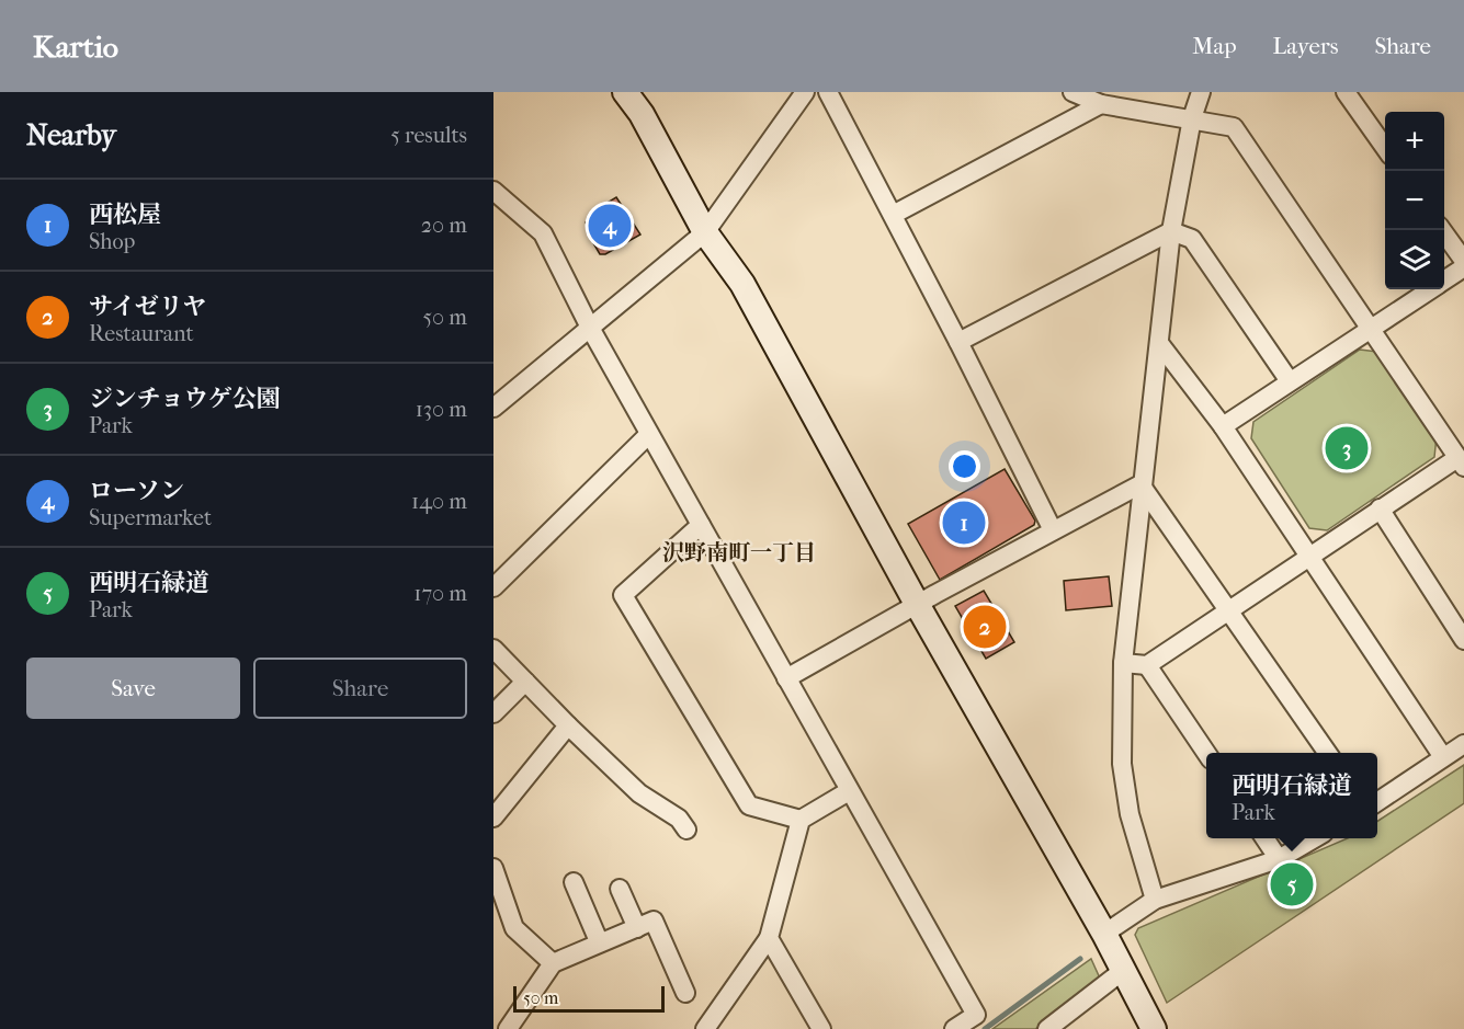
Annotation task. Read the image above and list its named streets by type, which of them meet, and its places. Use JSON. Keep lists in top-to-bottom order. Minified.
{"districts":["沢野南町一丁目"],"scale_bar":"50 m","page":{"header":"Kartio","nav":["Map","Layers","Share"],"heading":["Nearby","5 results"],"map_buttons":["+","−"],"list":[{"mark":"1","name":"西松屋","note":"Shop","value":"20 m"},{"mark":"2","name":"サイゼリヤ","note":"Restaurant","value":"50 m"},{"mark":"3","name":"ジンチョウゲ公園","note":"Park","value":"130 m"},{"mark":"4","name":"ローソン","note":"Supermarket","value":"140 m"},{"mark":"5","name":"西明石緑道","note":"Park","value":"170 m"}],"pins":["4","3","1","2","5"],"buttons":["Save","Share"],"popup":["西明石緑道","Park"],"scale":"50 m"}}
